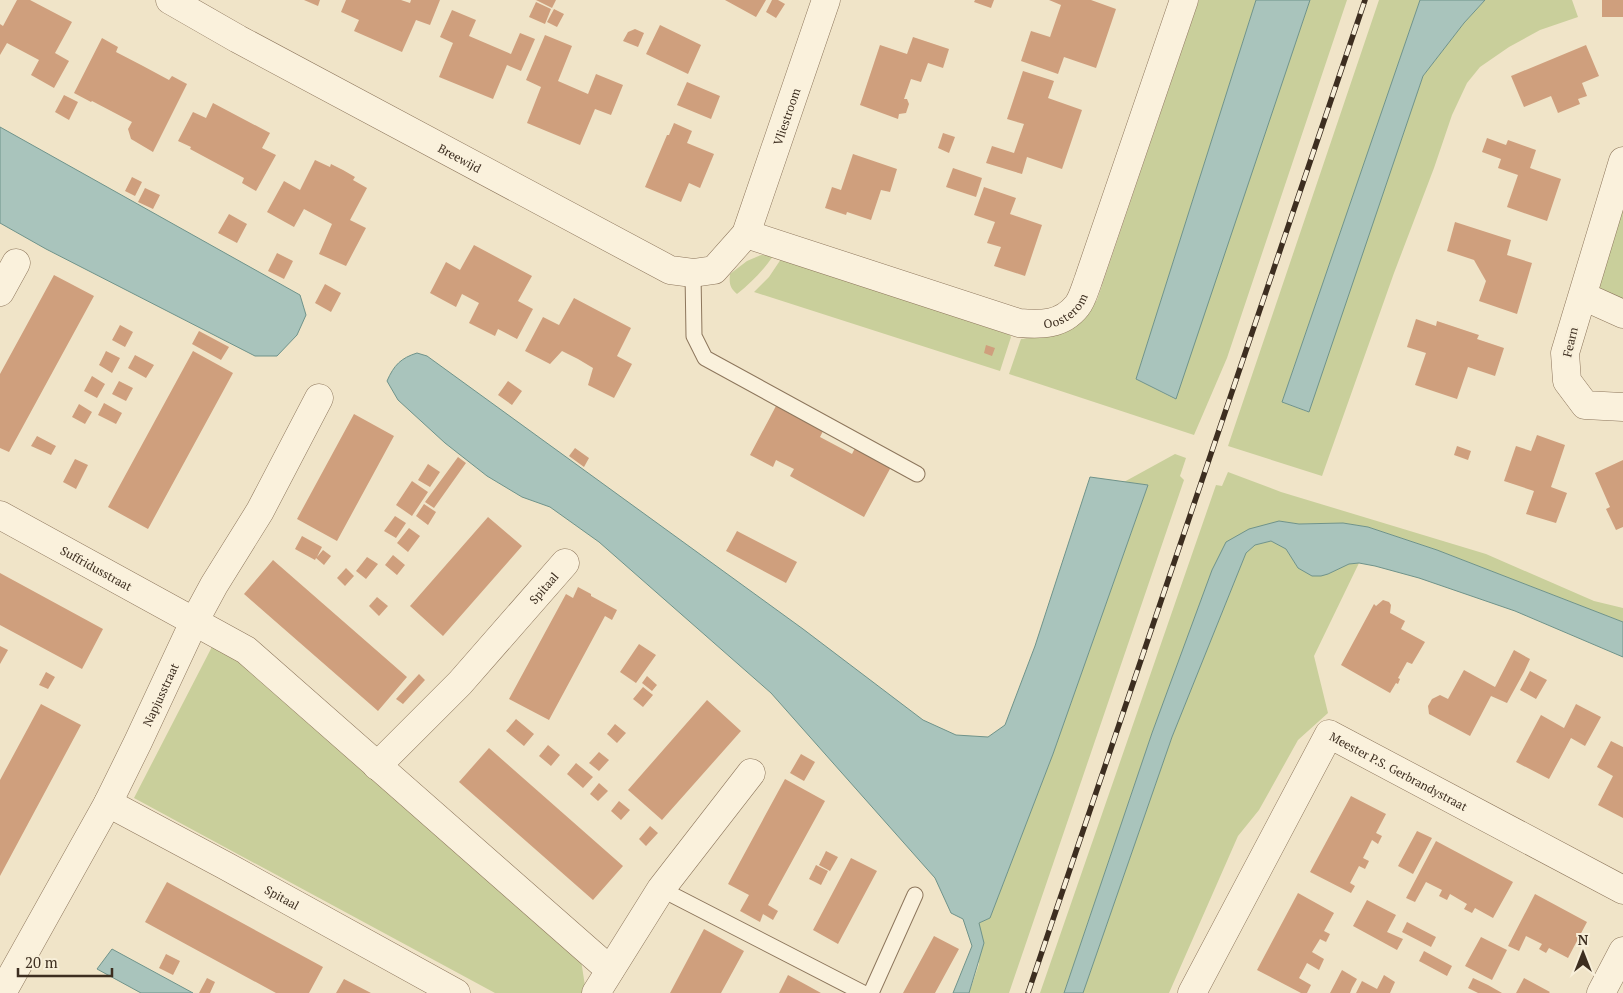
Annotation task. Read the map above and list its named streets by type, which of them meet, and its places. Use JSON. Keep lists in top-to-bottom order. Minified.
{"streets":{"street":["Vliestroom","Breewijd","Oosterom","Fearn","Suffridusstraat","Spitaal","Napjusstraat","Meester P.S. Gerbrandystraat"]},"crossings":[["Vliestroom","Breewijd"],["Vliestroom","Oosterom"],["Breewijd","Oosterom"],["Suffridusstraat","Napjusstraat"],["Spitaal","Napjusstraat"]],"scale_bar":"20 m","north":"top"}
